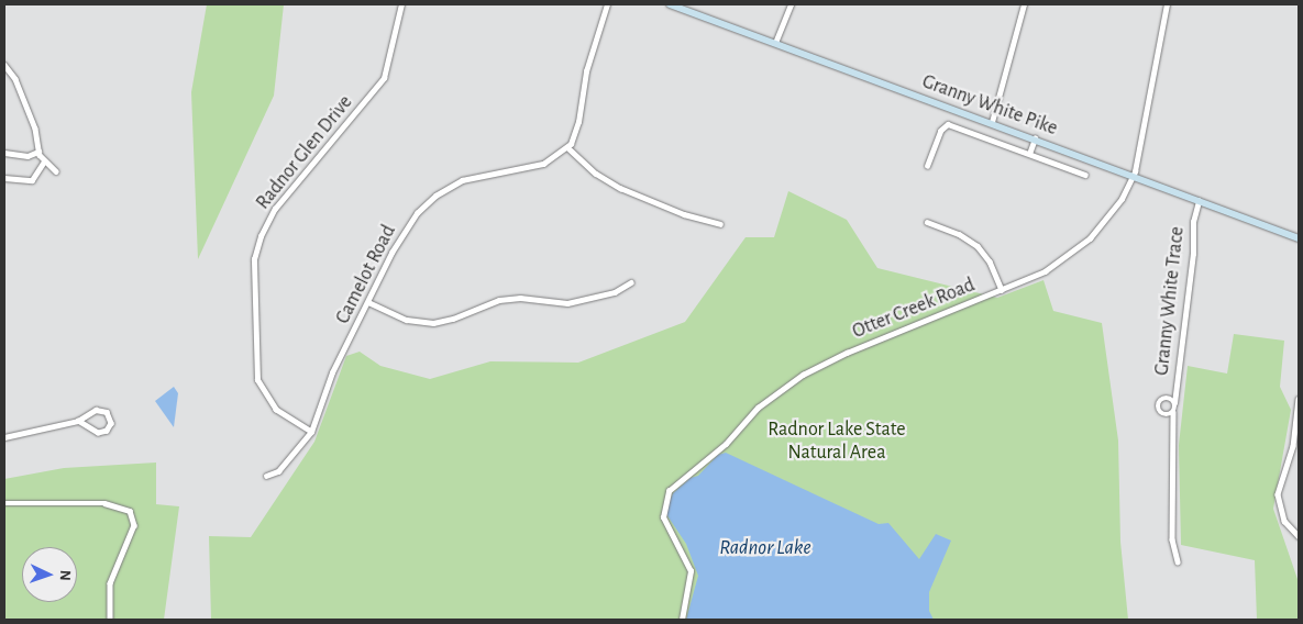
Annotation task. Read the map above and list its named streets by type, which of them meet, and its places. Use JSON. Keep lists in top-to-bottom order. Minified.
{"streets":{"main road":["Granny White Pike"],"street":["Radnor Glen Drive","Camelot Road","Granny White Trace","Otter Creek Road"]},"crossings":[["Granny White Pike","Granny White Trace"],["Granny White Pike","Otter Creek Road"],["Radnor Glen Drive","Camelot Road"]],"water":["Radnor Lake"],"parks":["Radnor Lake State Natural Area"],"north":"right"}
